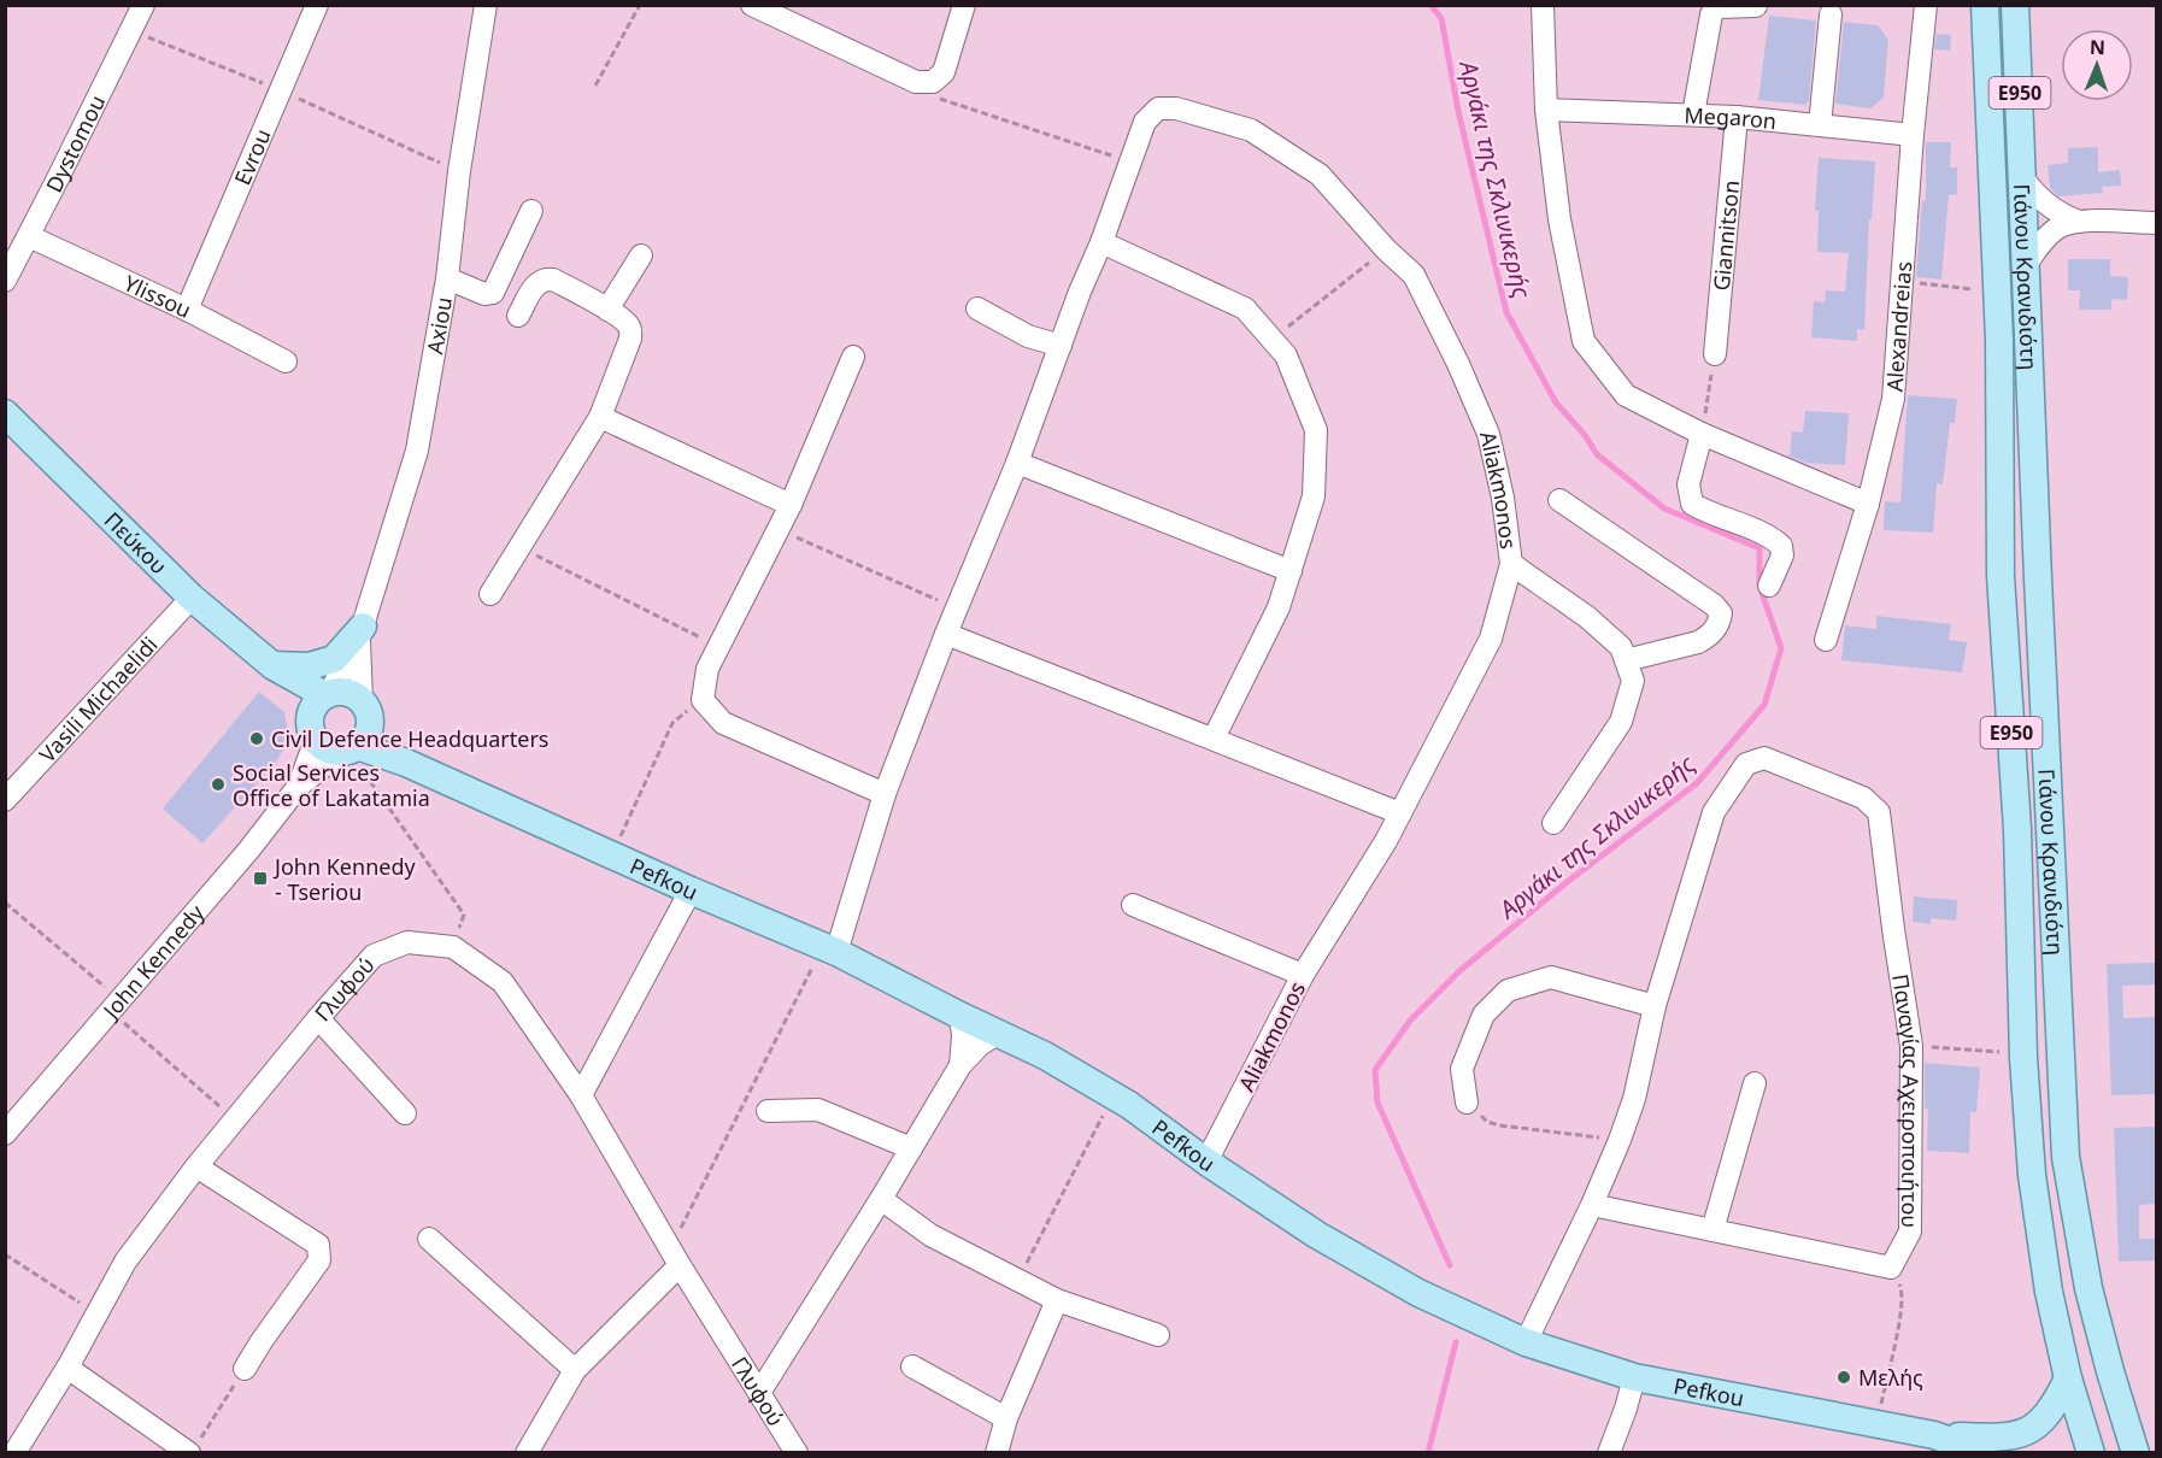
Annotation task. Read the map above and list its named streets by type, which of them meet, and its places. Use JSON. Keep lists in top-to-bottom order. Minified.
{"streets":{"main road":["E950","Γιάνου Κρανιδιότη","Πεύκου","Pefkou"],"street":["Megaron","Dystomou","Evrou","Giannitson","Ylissou","Axiou","Alexandreias","Aliakmonos","Vasili Michaelidi","John Kennedy","Γλυφού","Παναγίας Αχειροποιήτου"]},"crossings":[["Megaron","Giannitson"],["Megaron","Alexandreias"],["Dystomou","Ylissou"],["Evrou","Ylissou"],["Axiou","Pefkou"],["Axiou","John Kennedy"],["Aliakmonos","Pefkou"],["Πεύκου","Vasili Michaelidi"],["Πεύκου","Pefkou"]],"water":["Αργάκι της Σκλινικερής"],"places":{"other":["Civil Defence Headquarters","Social Services Office of Lakatamia","Μελής"],"transit":["John Kennedy - Tseriou"]},"north":"top"}
